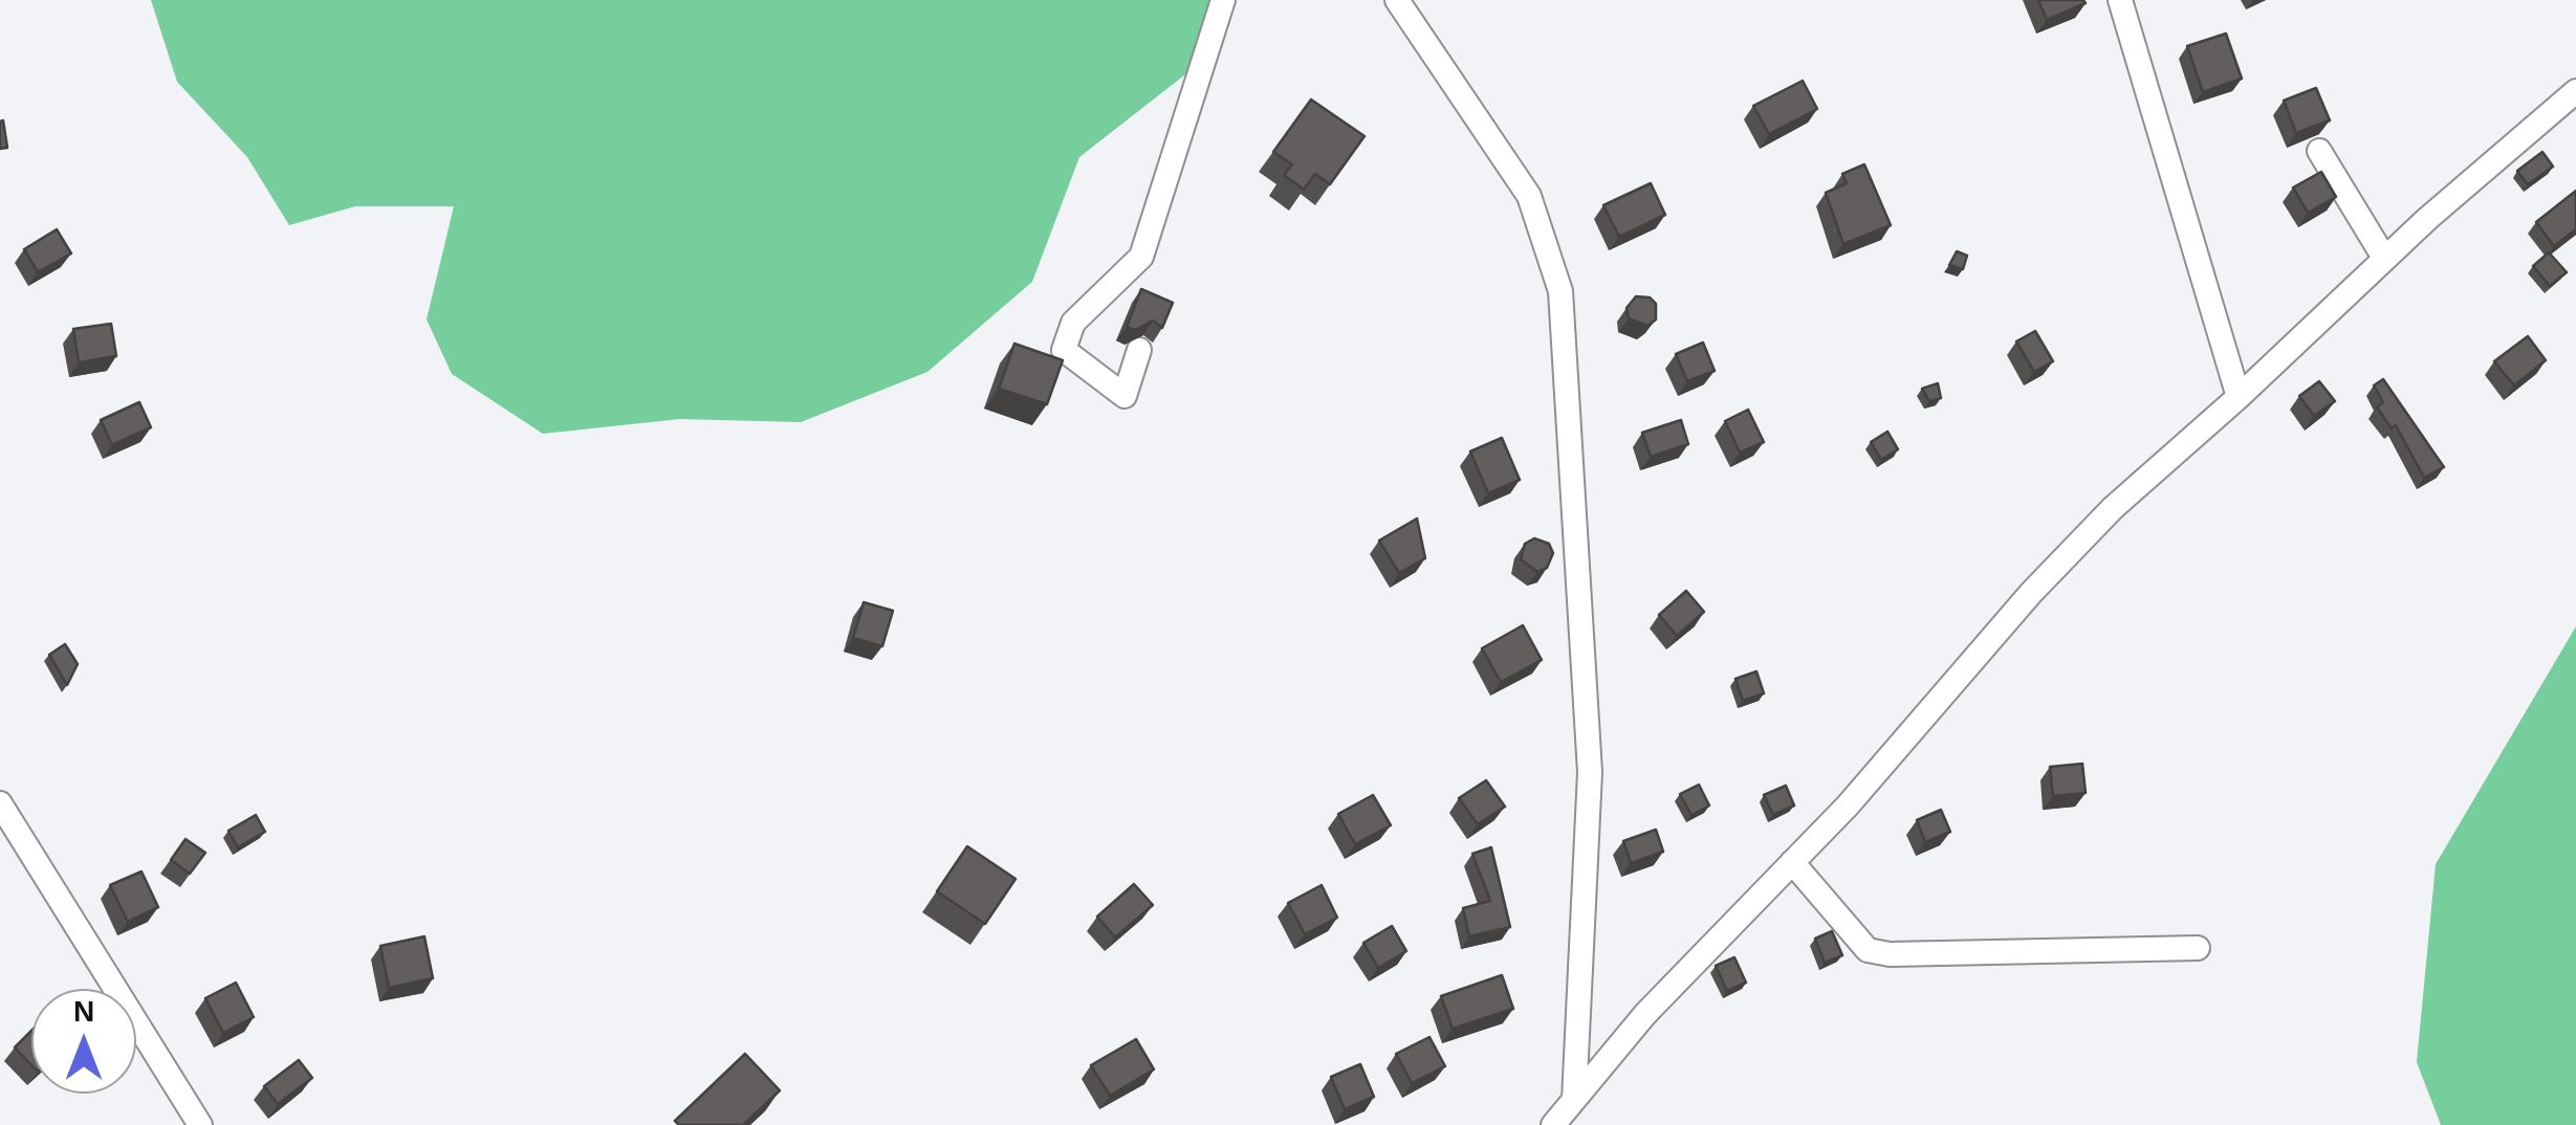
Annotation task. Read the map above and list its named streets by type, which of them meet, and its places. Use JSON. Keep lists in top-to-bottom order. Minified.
{"north":"top"}
